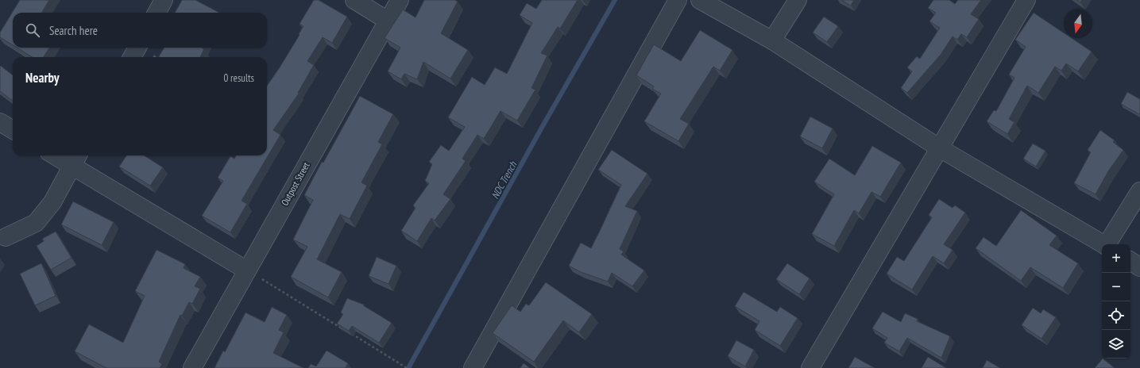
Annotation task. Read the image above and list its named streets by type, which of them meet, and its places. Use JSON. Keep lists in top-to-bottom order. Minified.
{"streets":{"street":["Outpost Street"]},"water":["NDC Trench"],"north":"bottom","page":{"search":"Search here","heading":["Nearby","0 results"],"map_buttons":["+","−"]}}
